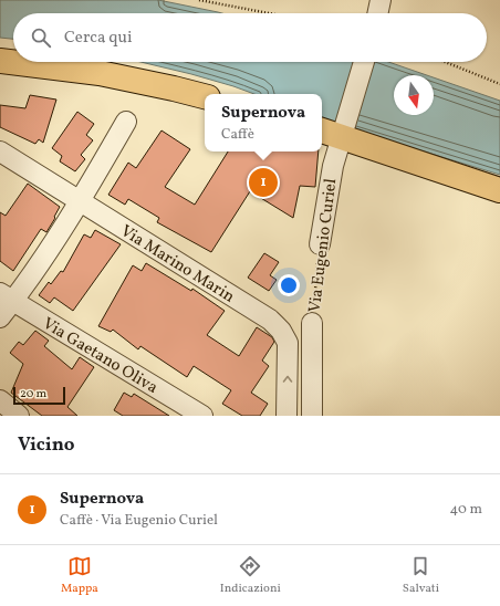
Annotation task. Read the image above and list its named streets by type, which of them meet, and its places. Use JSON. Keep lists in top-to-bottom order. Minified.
{"streets":{"street":["Via Eugenio Curiel","Via Marino Marin","Via Gaetano Oliva"]},"one_way":["Via Marino Marin"],"scale_bar":"20 m","north":"bottom","page":{"search":"Cerca qui","popup":["Supernova","Caffè"],"pins":"1","scale":"20 m","heading":"Vicino","list":[{"mark":"1","name":"Supernova","note":"Caffè · Via Eugenio Curiel","value":"40 m"}],"nav":["Mappa","Indicazioni","Salvati"]}}
